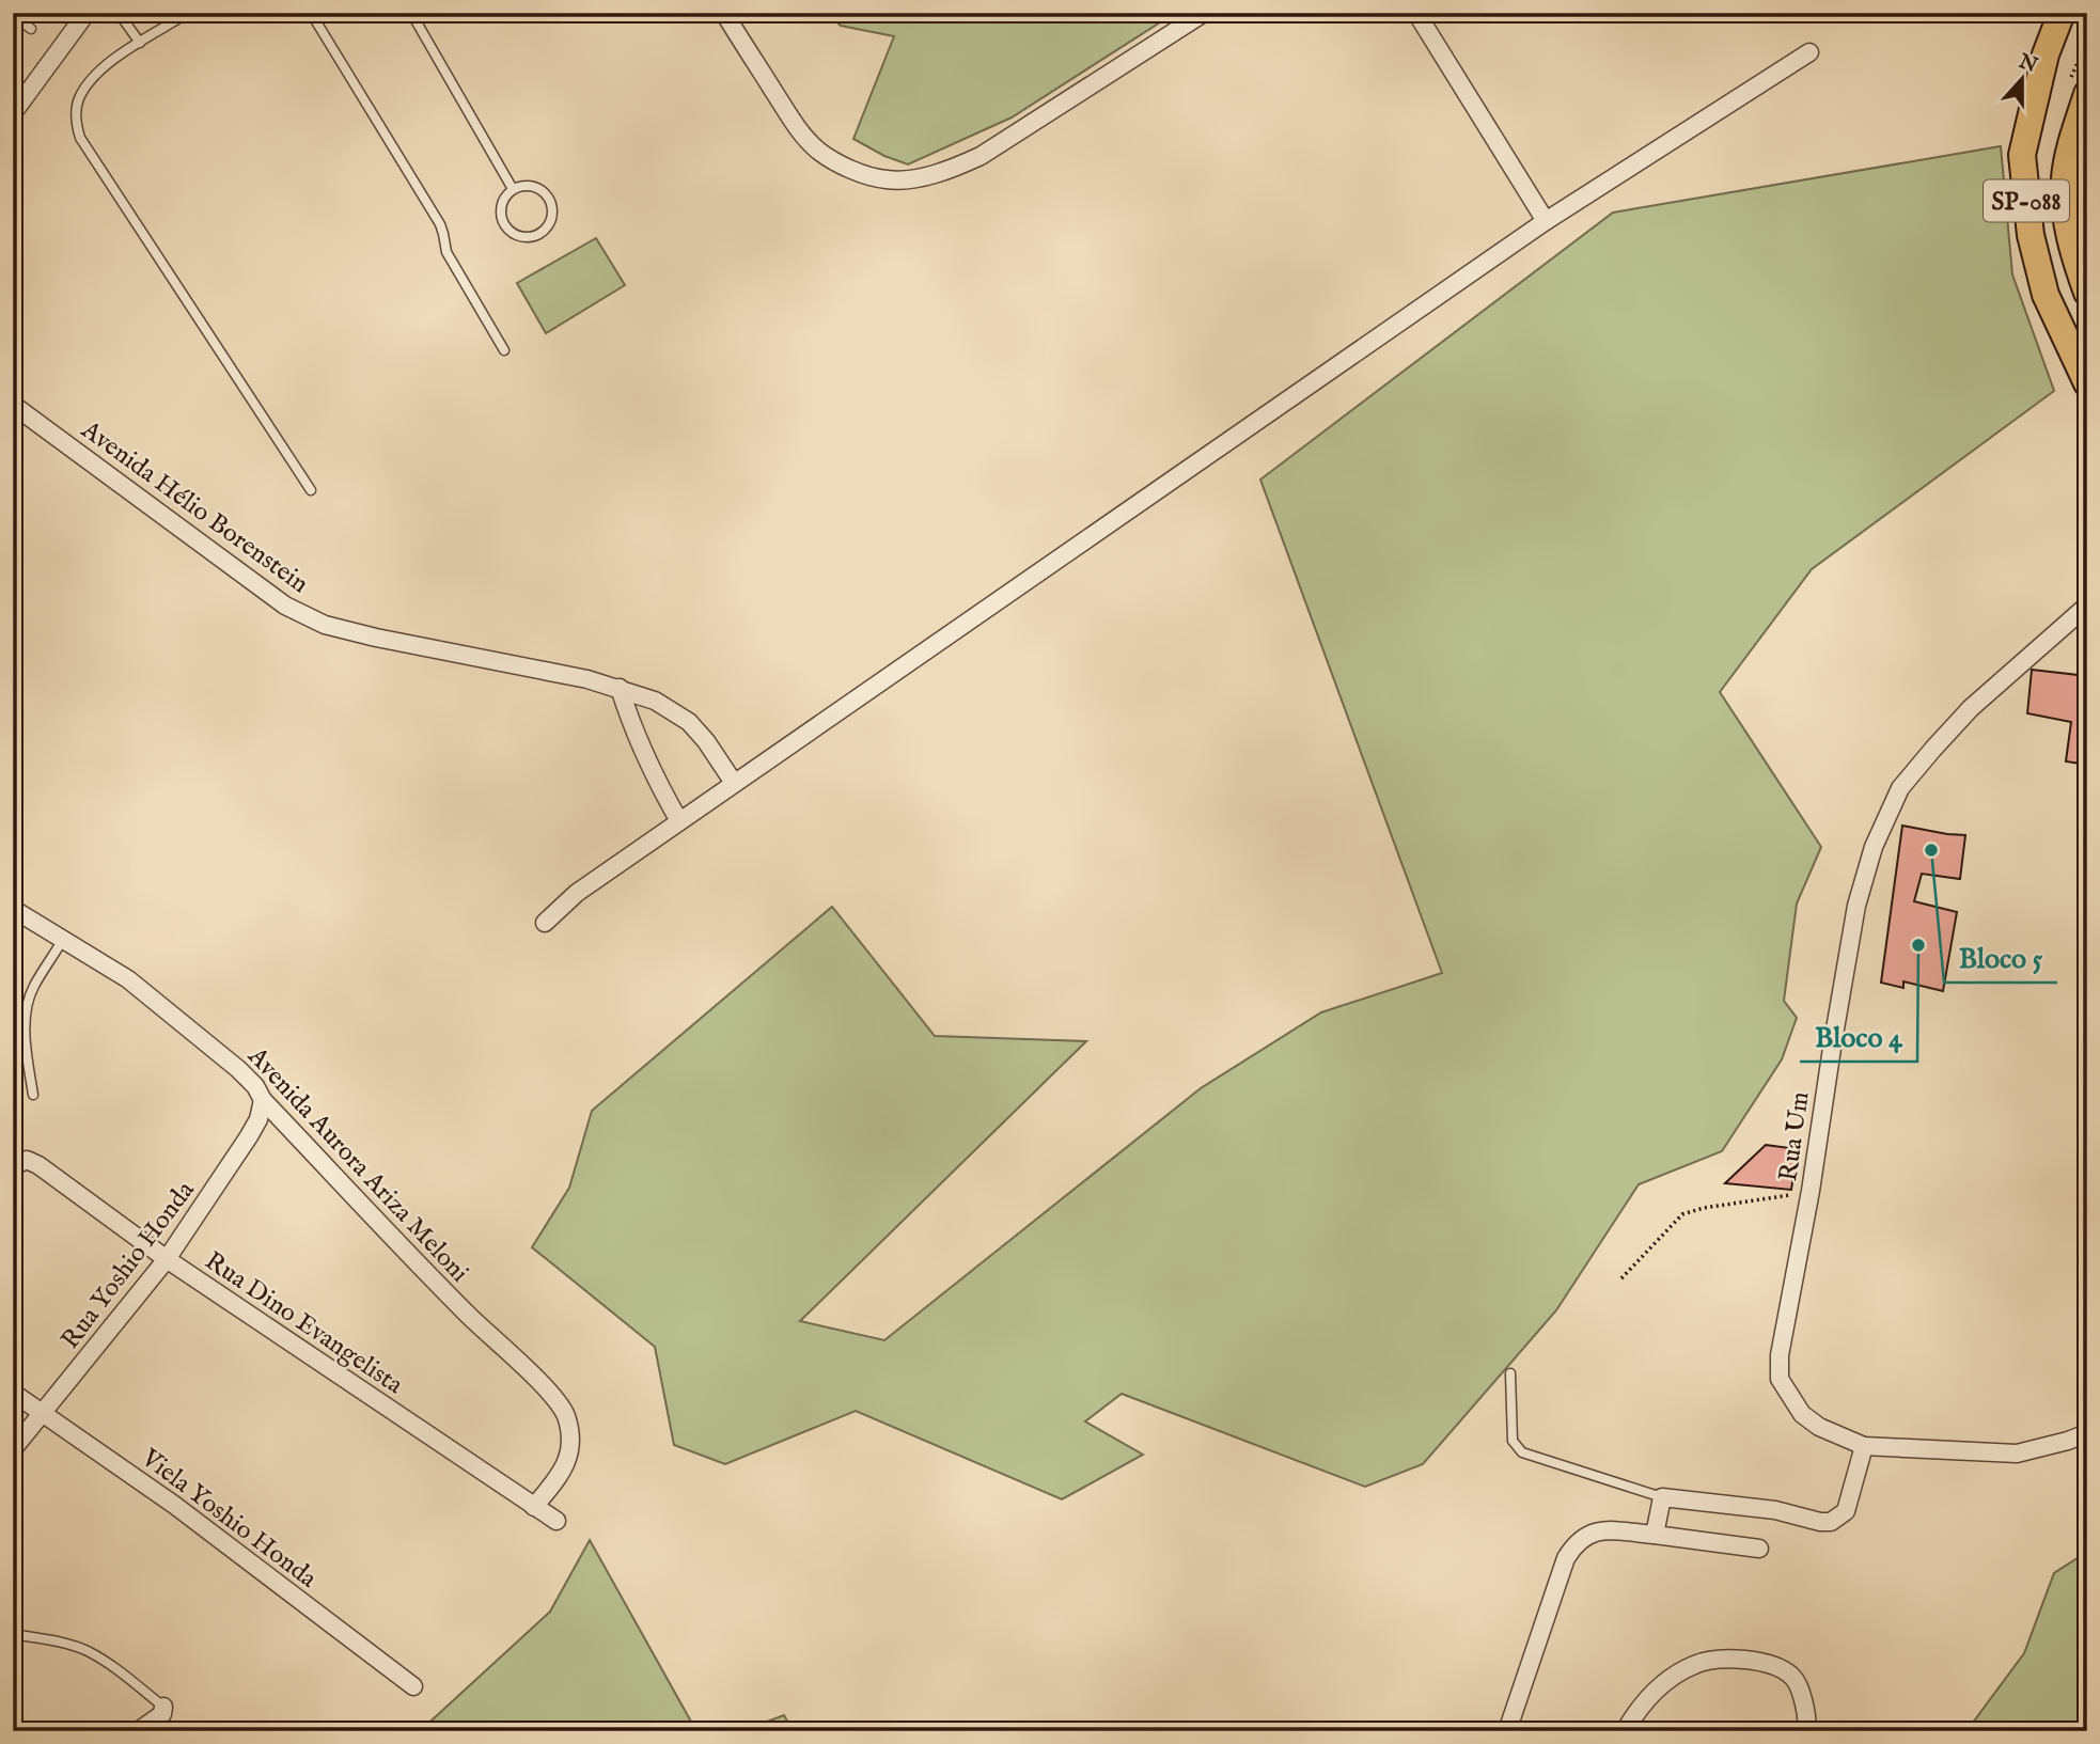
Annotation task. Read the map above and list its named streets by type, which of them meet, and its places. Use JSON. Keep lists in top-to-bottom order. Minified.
{"streets":{"main road":["SP-088"],"street":["Avenida Hélio Borenstein","Rua Um","Avenida Aurora Ariza Meloni","Rua Yoshio Honda","Rua Dino Evangelista","Viela Yoshio Honda"]},"crossings":[["Avenida Aurora Ariza Meloni","Rua Yoshio Honda"],["Avenida Aurora Ariza Meloni","Rua Dino Evangelista"],["Rua Yoshio Honda","Rua Dino Evangelista"],["Rua Yoshio Honda","Viela Yoshio Honda"]],"places":["Bloco 5","Bloco 4"],"north":"top"}
